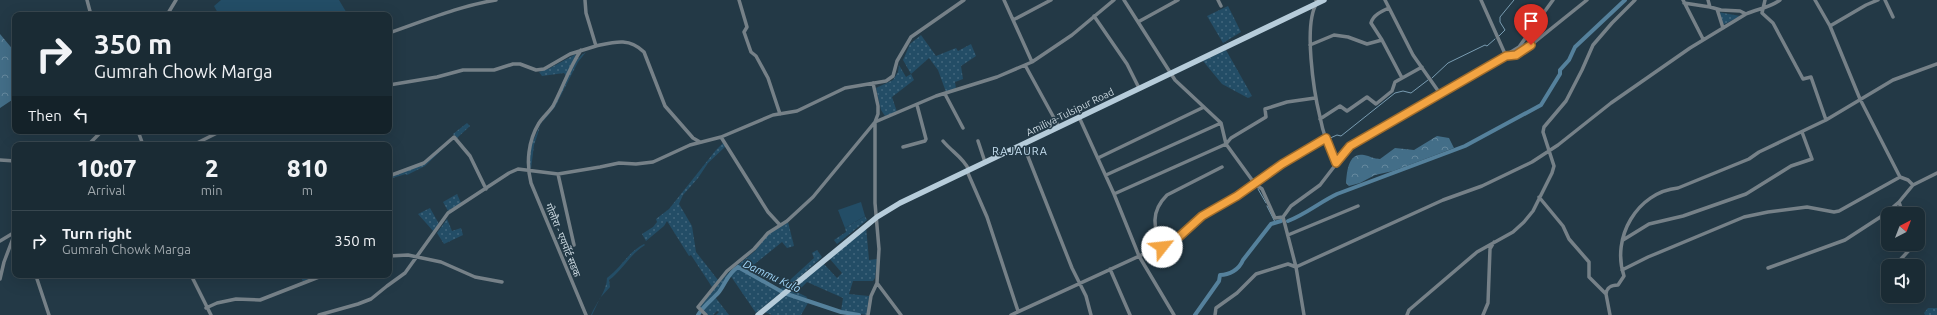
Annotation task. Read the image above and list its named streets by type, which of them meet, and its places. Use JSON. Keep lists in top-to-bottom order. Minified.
{"streets":{"main road":["Amiliya-Tulsipur Road"],"street":["गोलौरा - एयर्पोर्ट सडक"]},"districts":["RAJAURA"],"water":["Dammu Kulo"],"north":"top right","page":{"turn":["350 m","Gumrah Chowk Marga"],"then":"Then","eta":["10:07","Arrival","2","min","810","m"],"list":[{"name":"Turn right","note":"Gumrah Chowk Marga","value":"350 m"}]}}
